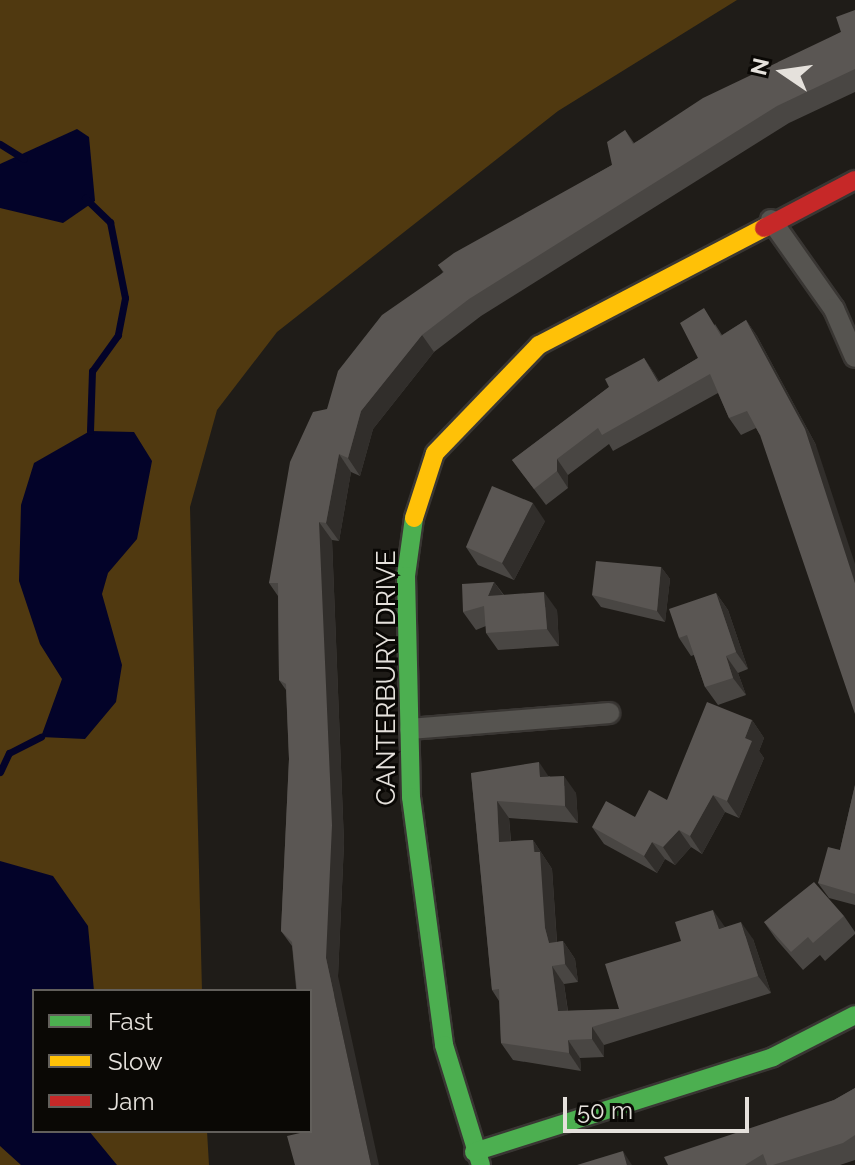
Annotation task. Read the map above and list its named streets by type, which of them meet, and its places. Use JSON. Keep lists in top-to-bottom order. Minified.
{"streets":{"street":["CANTERBURY DRIVE"]},"legend":["Fast","Slow","Jam"],"scale_bar":"50 m","north":"left"}
